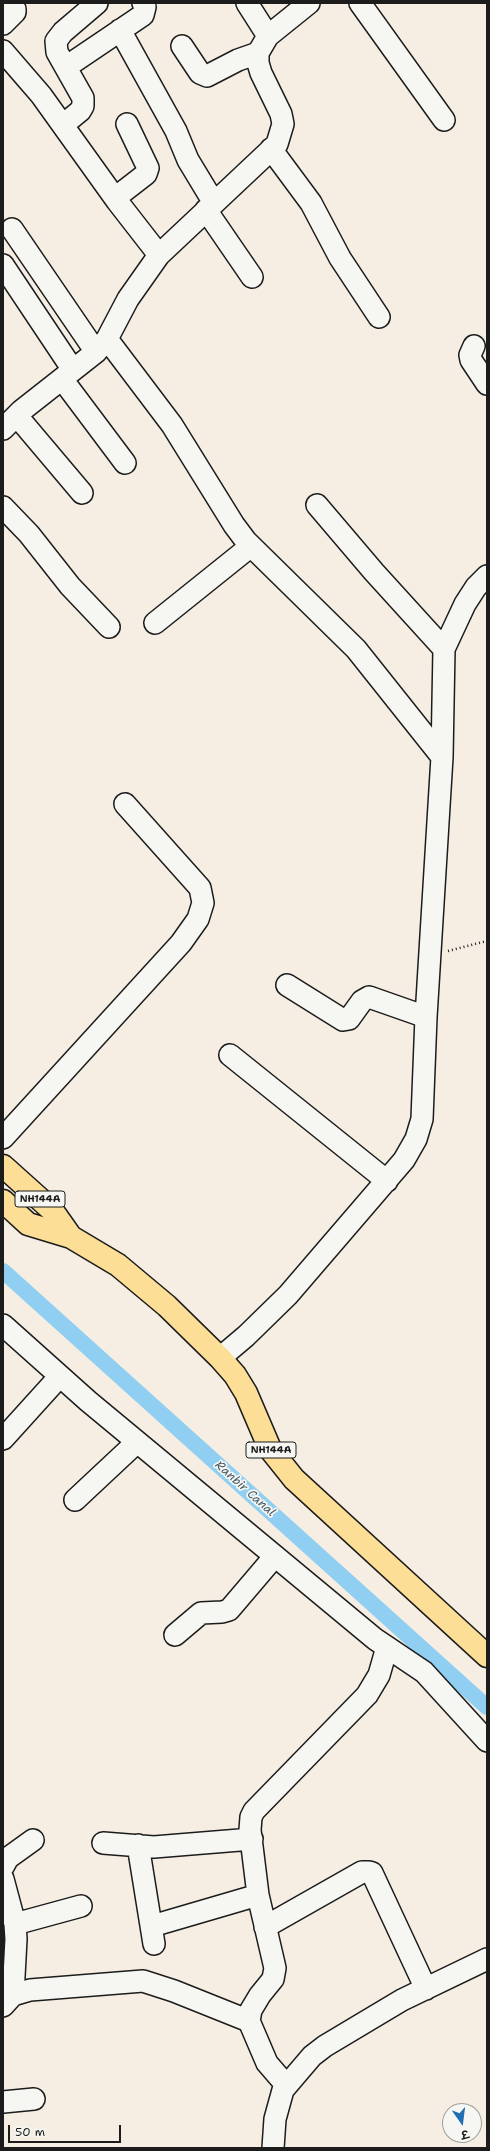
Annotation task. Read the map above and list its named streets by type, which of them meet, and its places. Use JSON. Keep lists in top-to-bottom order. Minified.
{"streets":{"highway":["NH144A"]},"water":["Ranbir Canal"],"scale_bar":"50 m","north":"bottom"}
